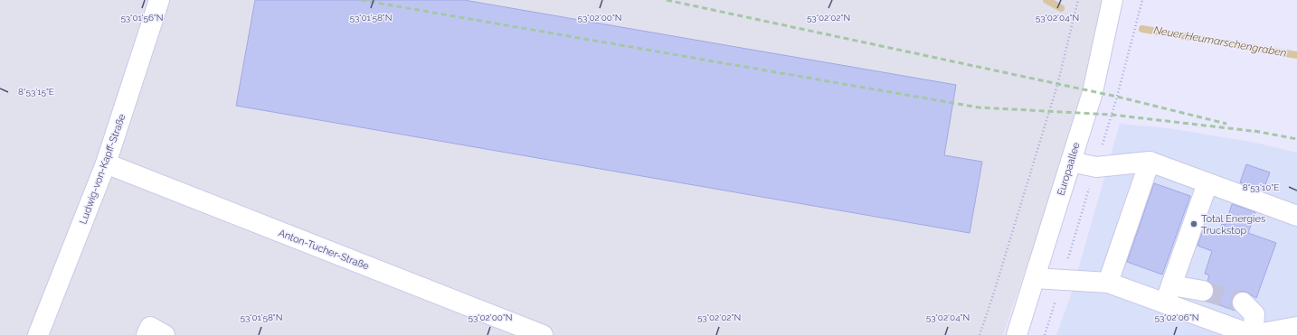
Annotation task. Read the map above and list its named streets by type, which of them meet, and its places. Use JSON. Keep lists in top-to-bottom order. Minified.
{"streets":{"street":["Ludwig-von-Kapff-Straße","Europaallee","Anton-Tucher-Straße"]},"crossings":[["Ludwig-von-Kapff-Straße","Anton-Tucher-Straße"]],"water":["Neuer Heumarschengraben"],"places":["Total Energies Truckstop"],"coordinates":["53°01'58\"N","53°01'56\"N","53°02'00\"N","53°02'02\"N","53°02'04\"N","8°53'15\"E","8°53'10\"E","53°02'06\"N"]}
